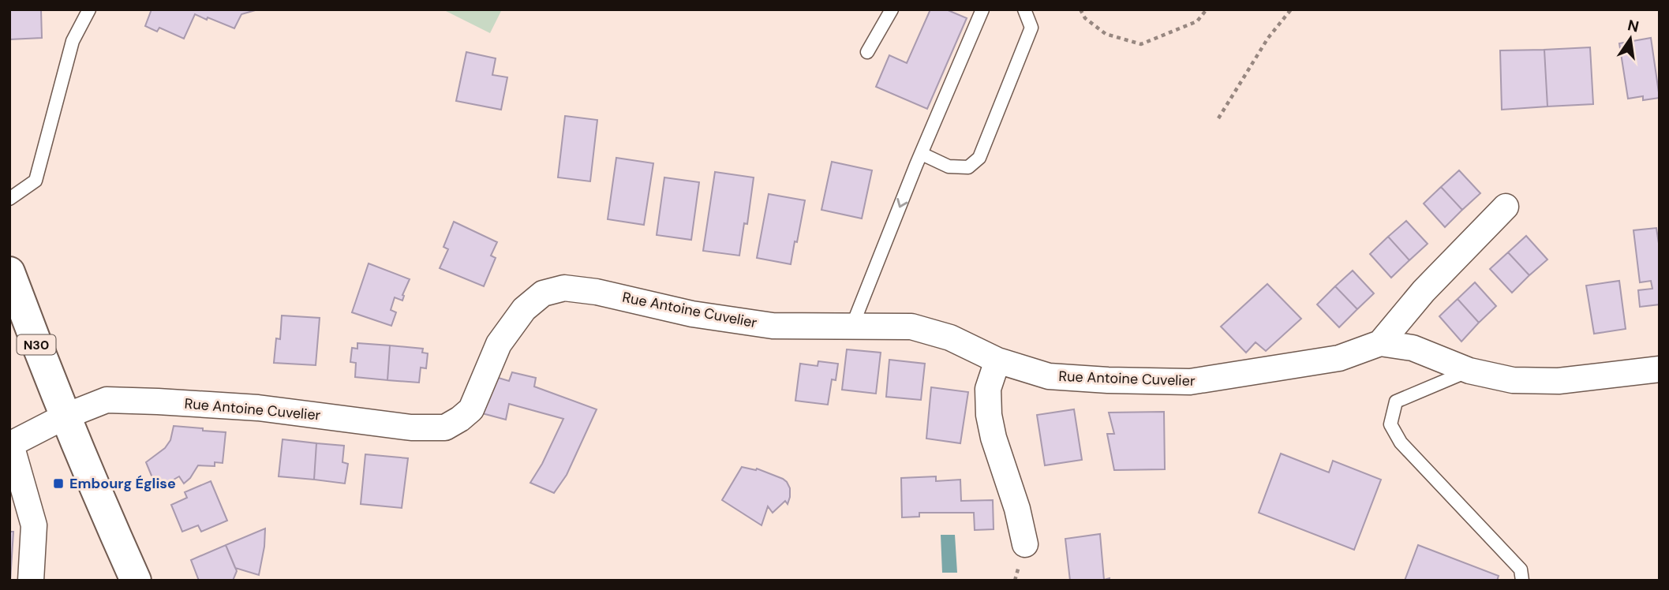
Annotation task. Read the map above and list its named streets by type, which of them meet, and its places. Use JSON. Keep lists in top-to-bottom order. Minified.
{"streets":{"main road":["N30"],"street":["Rue Antoine Cuvelier"]},"crossings":[["Rue Antoine Cuvelier","N30"]],"places":{"transit":["Embourg Église"]},"north":"top"}
